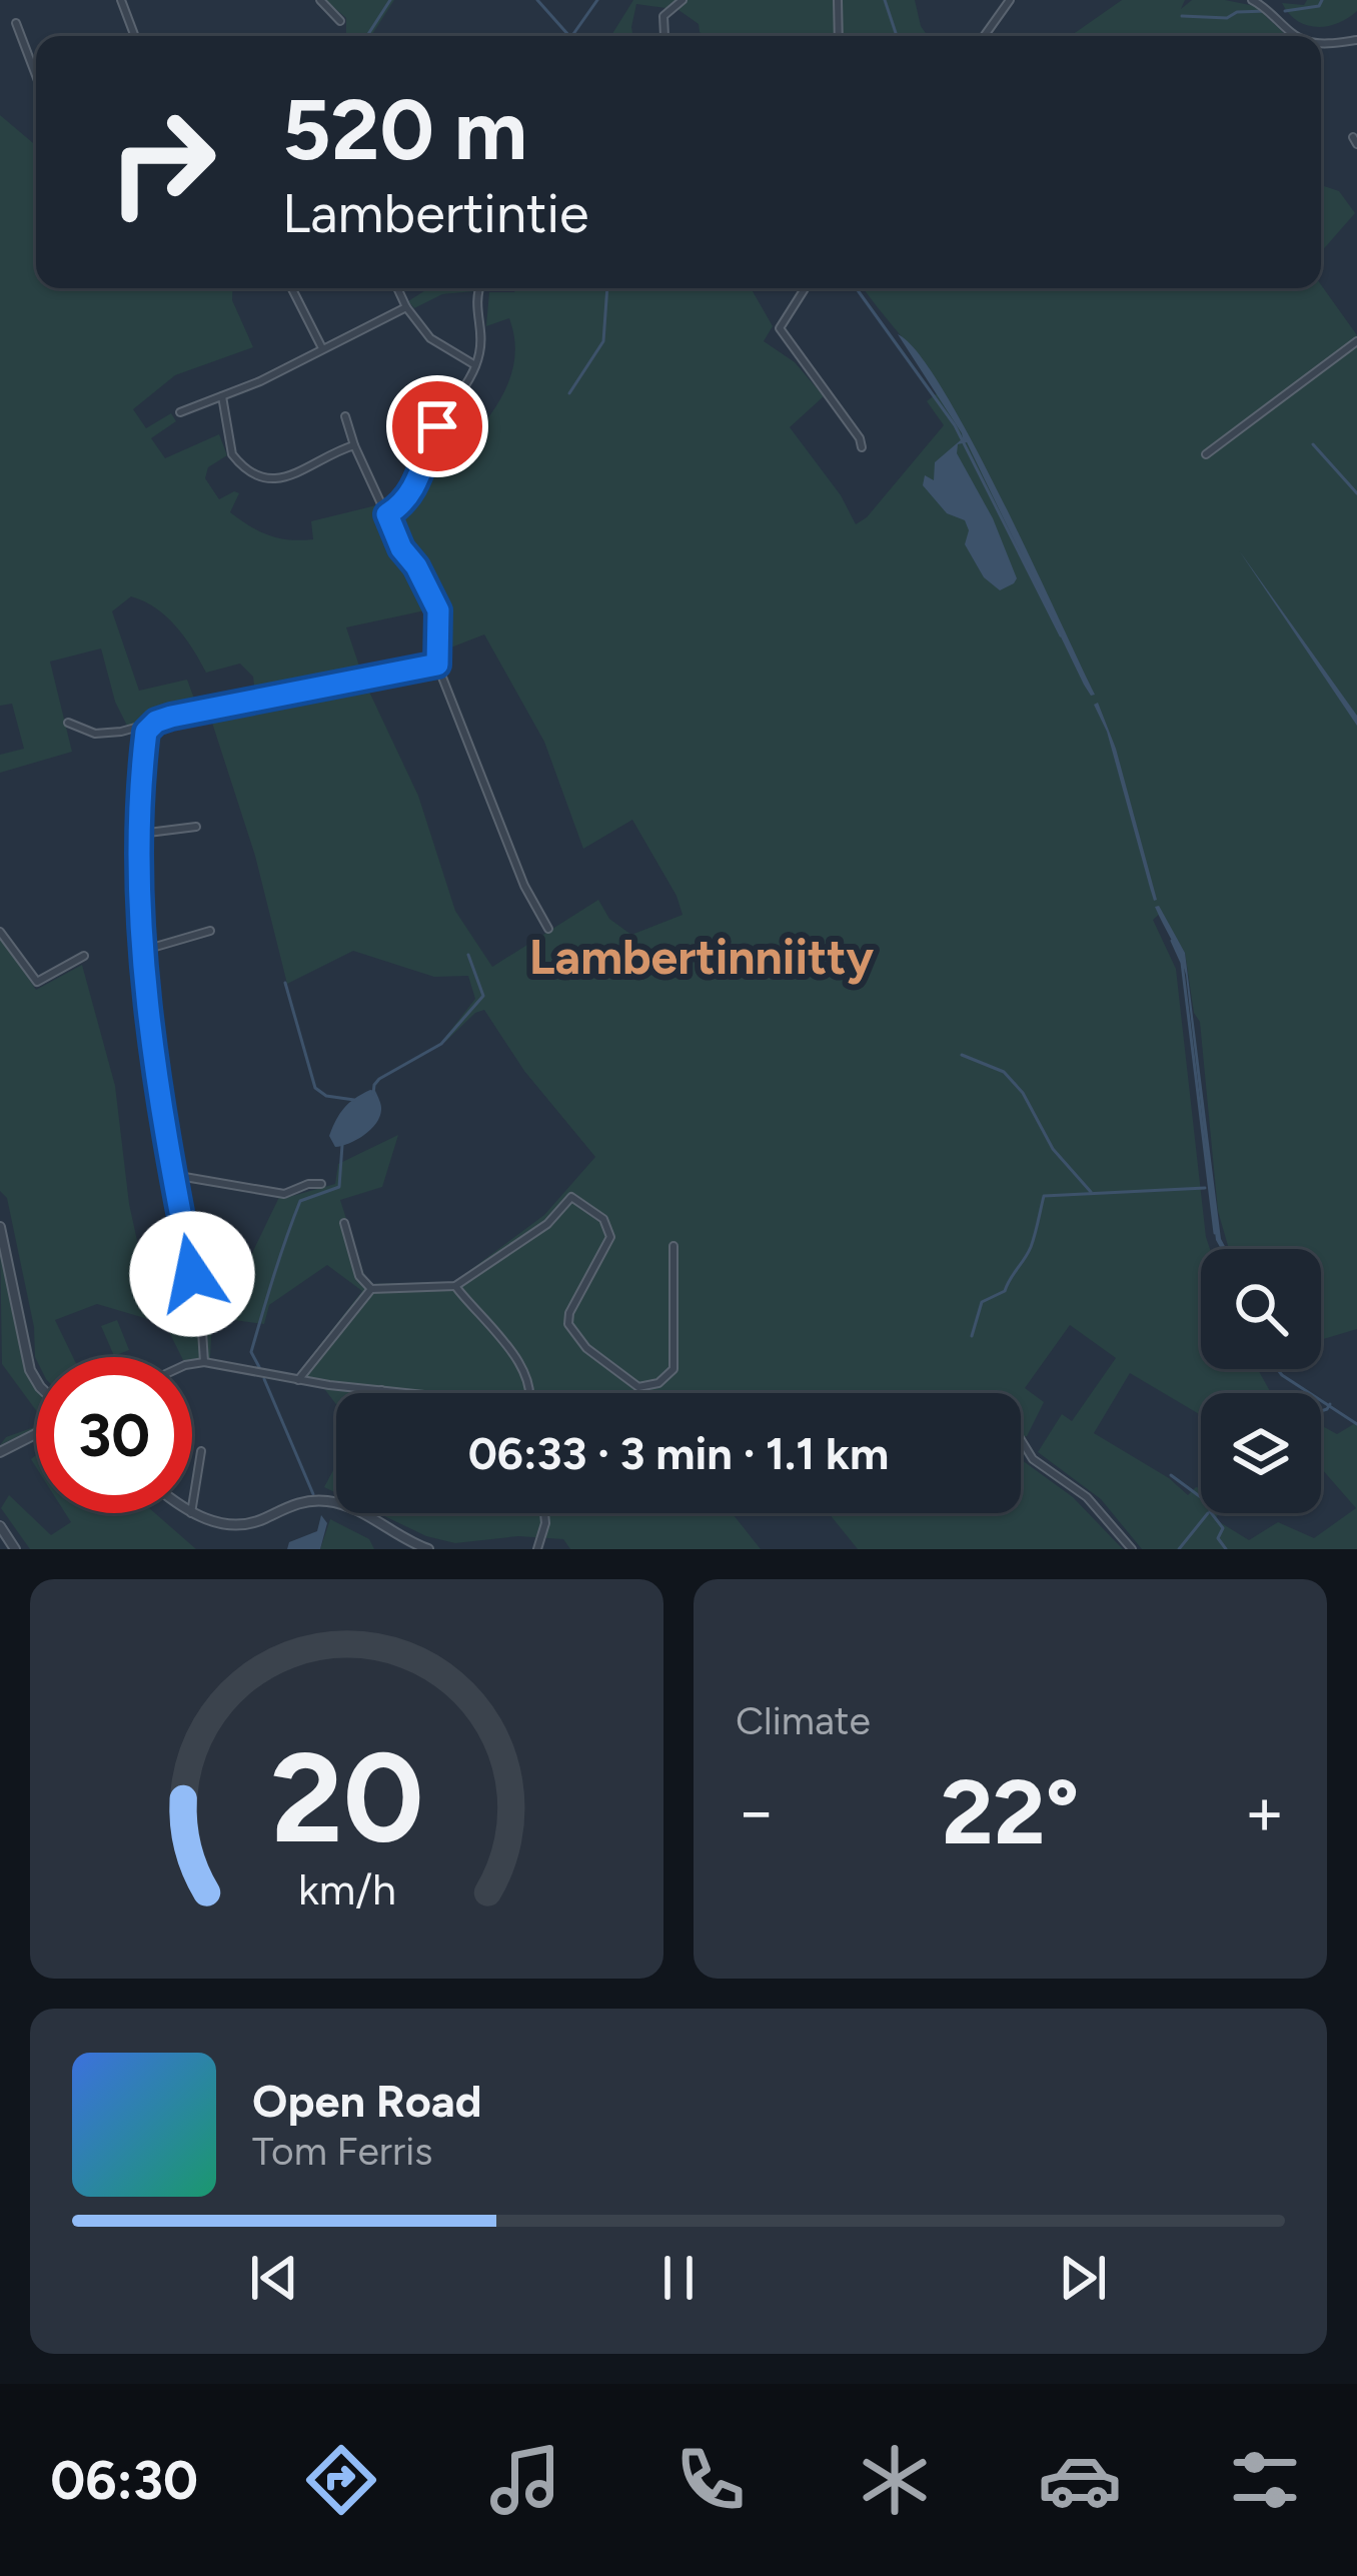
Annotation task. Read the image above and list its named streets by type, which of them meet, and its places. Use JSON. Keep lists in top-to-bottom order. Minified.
{"districts":["Lambertinniitty"],"page":{"turn":["520 m","Lambertintie"],"limit":"30","trip":"06:33 · 3 min · 1.1 km","tile":"Climate","heat":["−","22°","+"],"song":["Open Road","Tom Ferris"],"tabs":"06:30","gauge":["20","km/h"]}}
